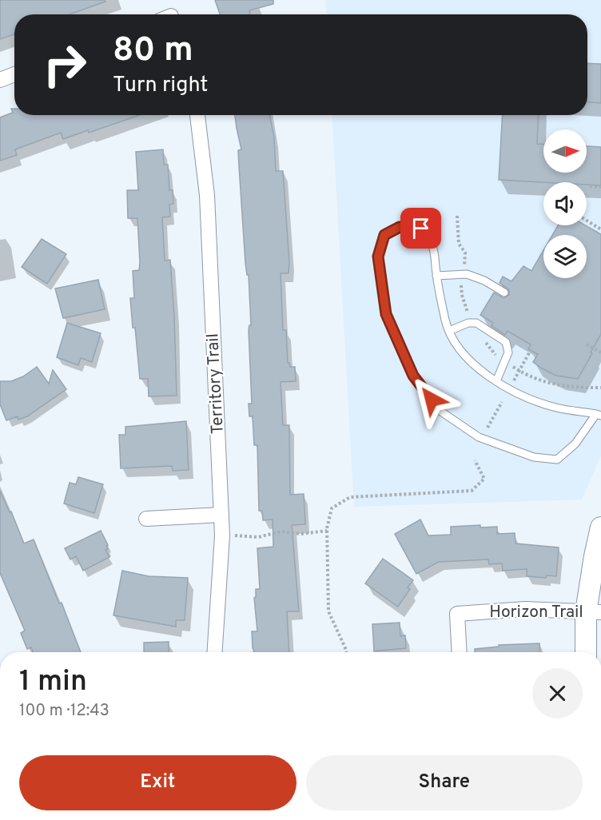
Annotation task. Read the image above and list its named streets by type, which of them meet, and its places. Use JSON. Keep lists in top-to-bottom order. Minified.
{"streets":{"street":["Territory Trail","Horizon Trail"]},"north":"right","page":{"turn":["80 m","Turn right"],"heading":["1 min","100 m · 12:43"],"buttons":["Exit","Share"]}}
